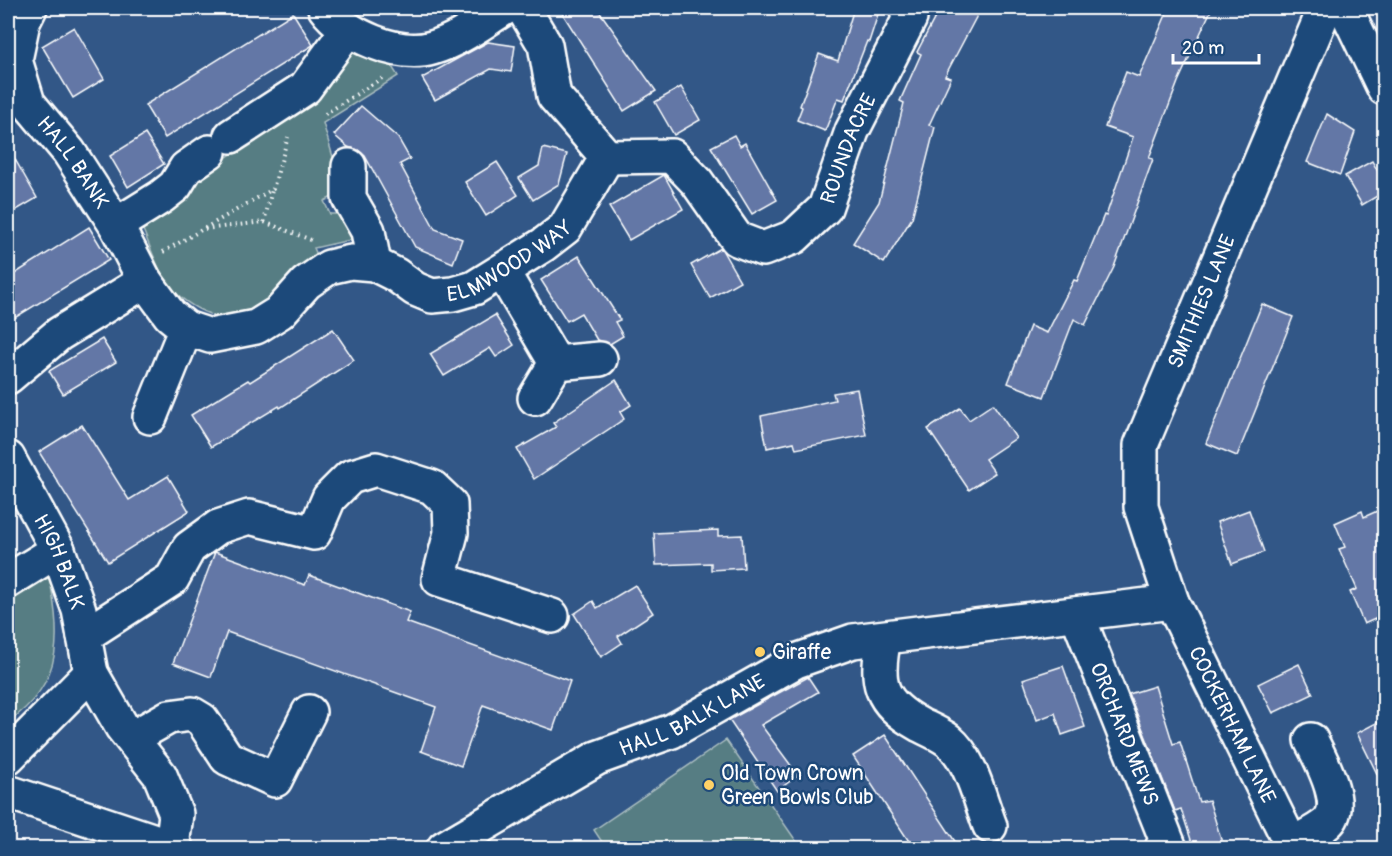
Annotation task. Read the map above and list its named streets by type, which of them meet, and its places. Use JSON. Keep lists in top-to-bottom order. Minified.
{"streets":{"main road":["ROUNDACRE","HALL BANK","ELMWOOD WAY","SMITHIES LANE","HIGH BALK","HALL BALK LANE","COCKERHAM LANE","ORCHARD MEWS"]},"crossings":[["ROUNDACRE","ELMWOOD WAY"],["SMITHIES LANE","HALL BALK LANE"],["SMITHIES LANE","COCKERHAM LANE"],["HALL BALK LANE","COCKERHAM LANE"],["HALL BALK LANE","ORCHARD MEWS"]],"places":["Giraffe","Old Town Crown Green Bowls Club"],"scale_bar":"20 m"}
